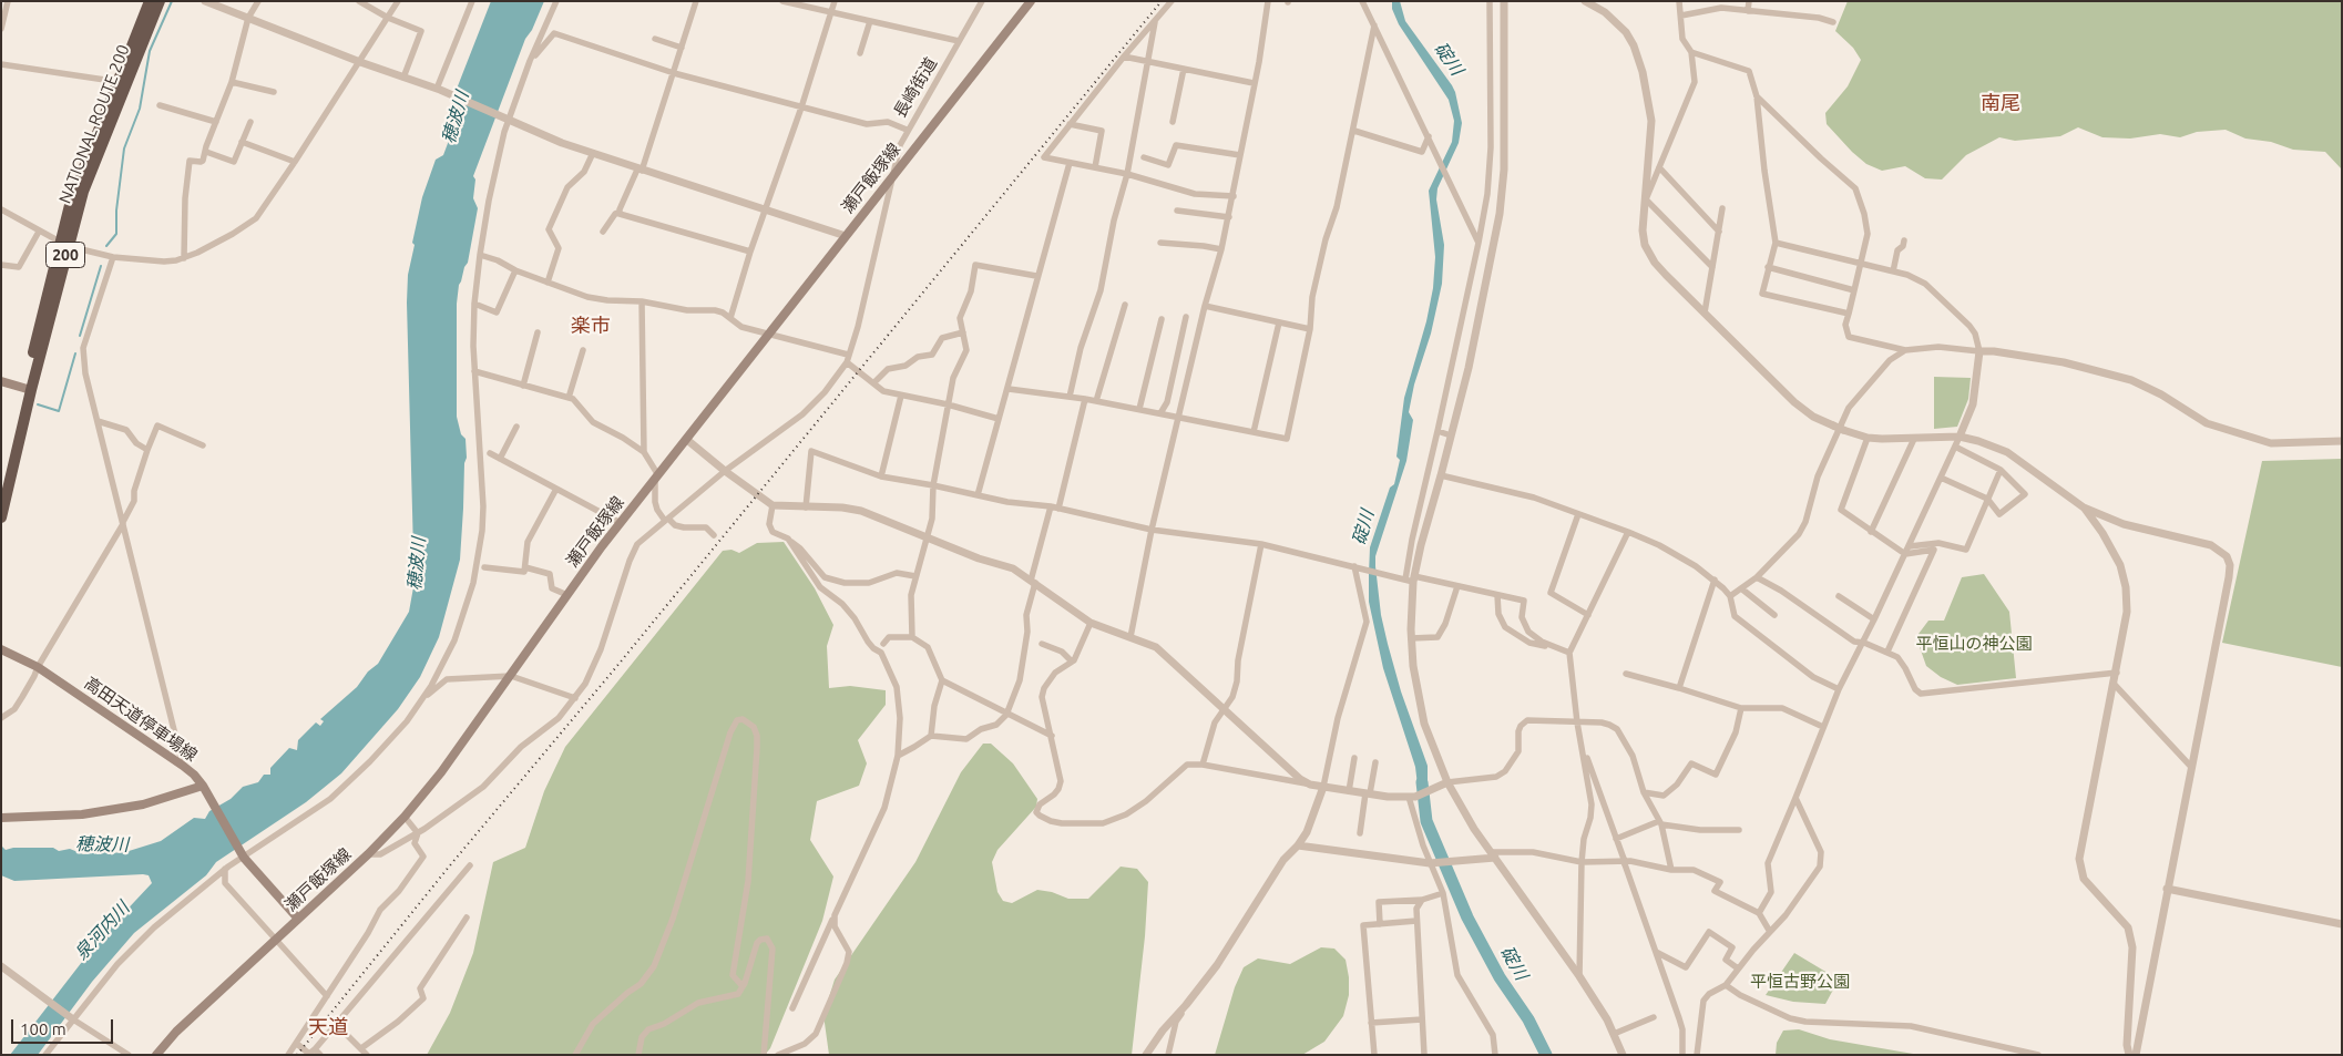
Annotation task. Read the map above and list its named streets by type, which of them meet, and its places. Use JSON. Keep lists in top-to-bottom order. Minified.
{"streets":{"highway":["NATIONAL ROUTE 200","200"],"main road":["瀬戸飯塚線","高田天道停車場線"],"street":["長崎街道"]},"crossings":[["長崎街道","瀬戸飯塚線"],["瀬戸飯塚線","高田天道停車場線"]],"districts":["南尾","楽市","天道"],"water":["碇川","穂波川","泉河内川"],"parks":["平恒山の神公園","平恒古野公園"],"scale_bar":"100 m"}
